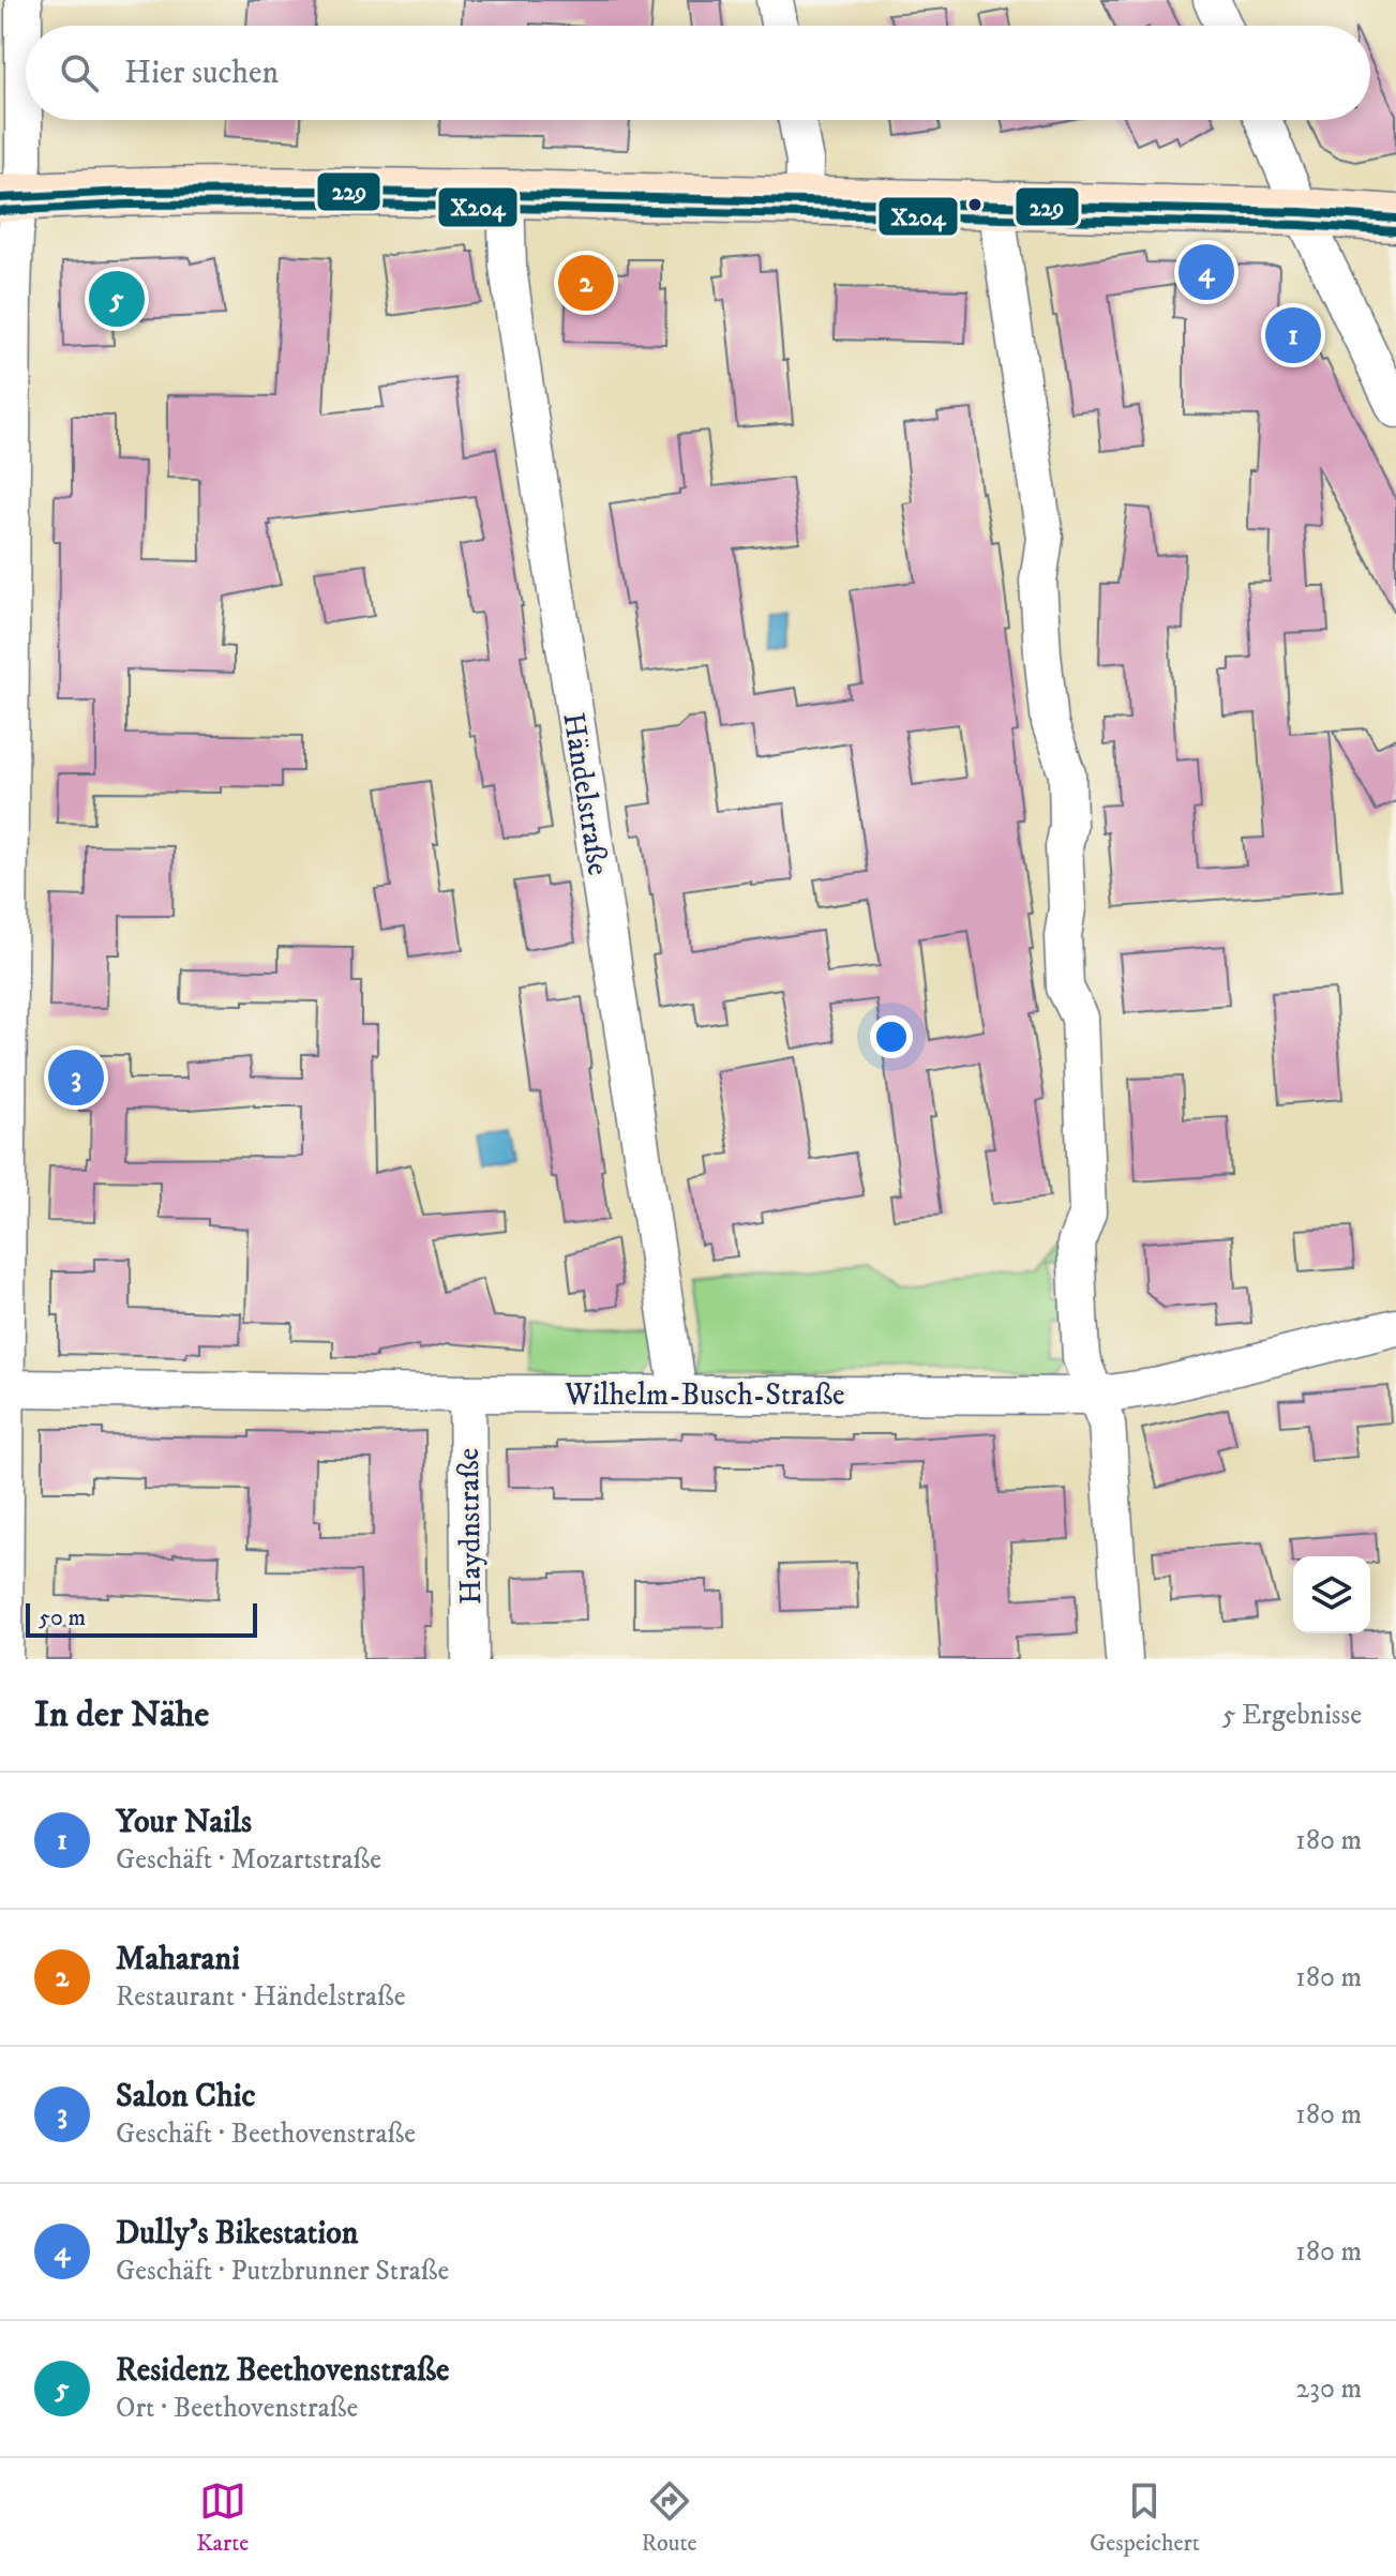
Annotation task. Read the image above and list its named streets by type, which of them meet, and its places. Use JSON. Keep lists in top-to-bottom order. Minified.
{"streets":{"street":["Händelstraße","Wilhelm-Busch-Straße","Haydnstraße"]},"crossings":[["Händelstraße","Wilhelm-Busch-Straße"],["Wilhelm-Busch-Straße","Haydnstraße"]],"lines":["transit line 229","transit line X204"],"scale_bar":"50 m","page":{"search":"Hier suchen","pins":["4","2","5","1","3"],"scale":"50 m","heading":["In der Nähe","5 Ergebnisse"],"list":[{"mark":"1","name":"Your Nails","note":"Geschäft · Mozartstraße","value":"180 m"},{"mark":"2","name":"Maharani","note":"Restaurant · Händelstraße","value":"180 m"},{"mark":"3","name":"Salon Chic","note":"Geschäft · Beethovenstraße","value":"180 m"},{"mark":"4","name":"Dully's Bikestation","note":"Geschäft · Putzbrunner Straße","value":"180 m"},{"mark":"5","name":"Residenz Beethovenstraße","note":"Ort · Beethovenstraße","value":"230 m"}],"nav":["Karte","Route","Gespeichert"]}}
